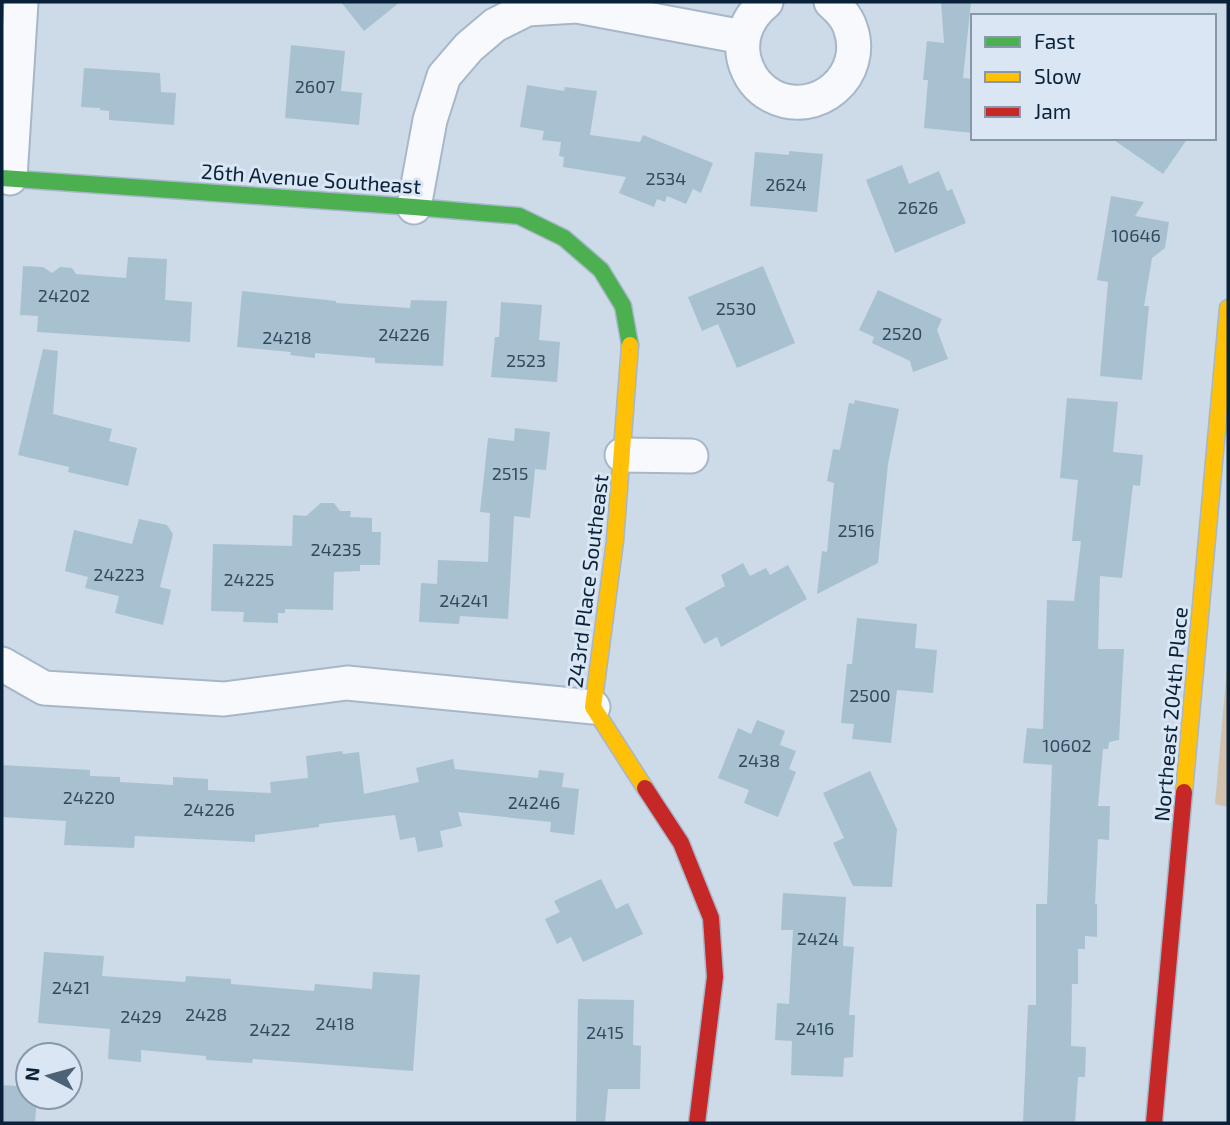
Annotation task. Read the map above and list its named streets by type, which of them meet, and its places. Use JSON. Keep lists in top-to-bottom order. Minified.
{"streets":{"street":["26th Avenue Southeast","243rd Place Southeast","Northeast 204th Place"]},"crossings":[["26th Avenue Southeast","243rd Place Southeast"]],"house_numbers":["2607","2534","2624","2626","10646","24202","2530","2520","24226","24218","2523","2515","2516","24235","24223","24225","24241","2500","10602","2438","24220","24246","24226","2424","2421","2428","2429","2418","2416","2422","2415"],"legend":["Fast","Slow","Jam"],"north":"left"}
